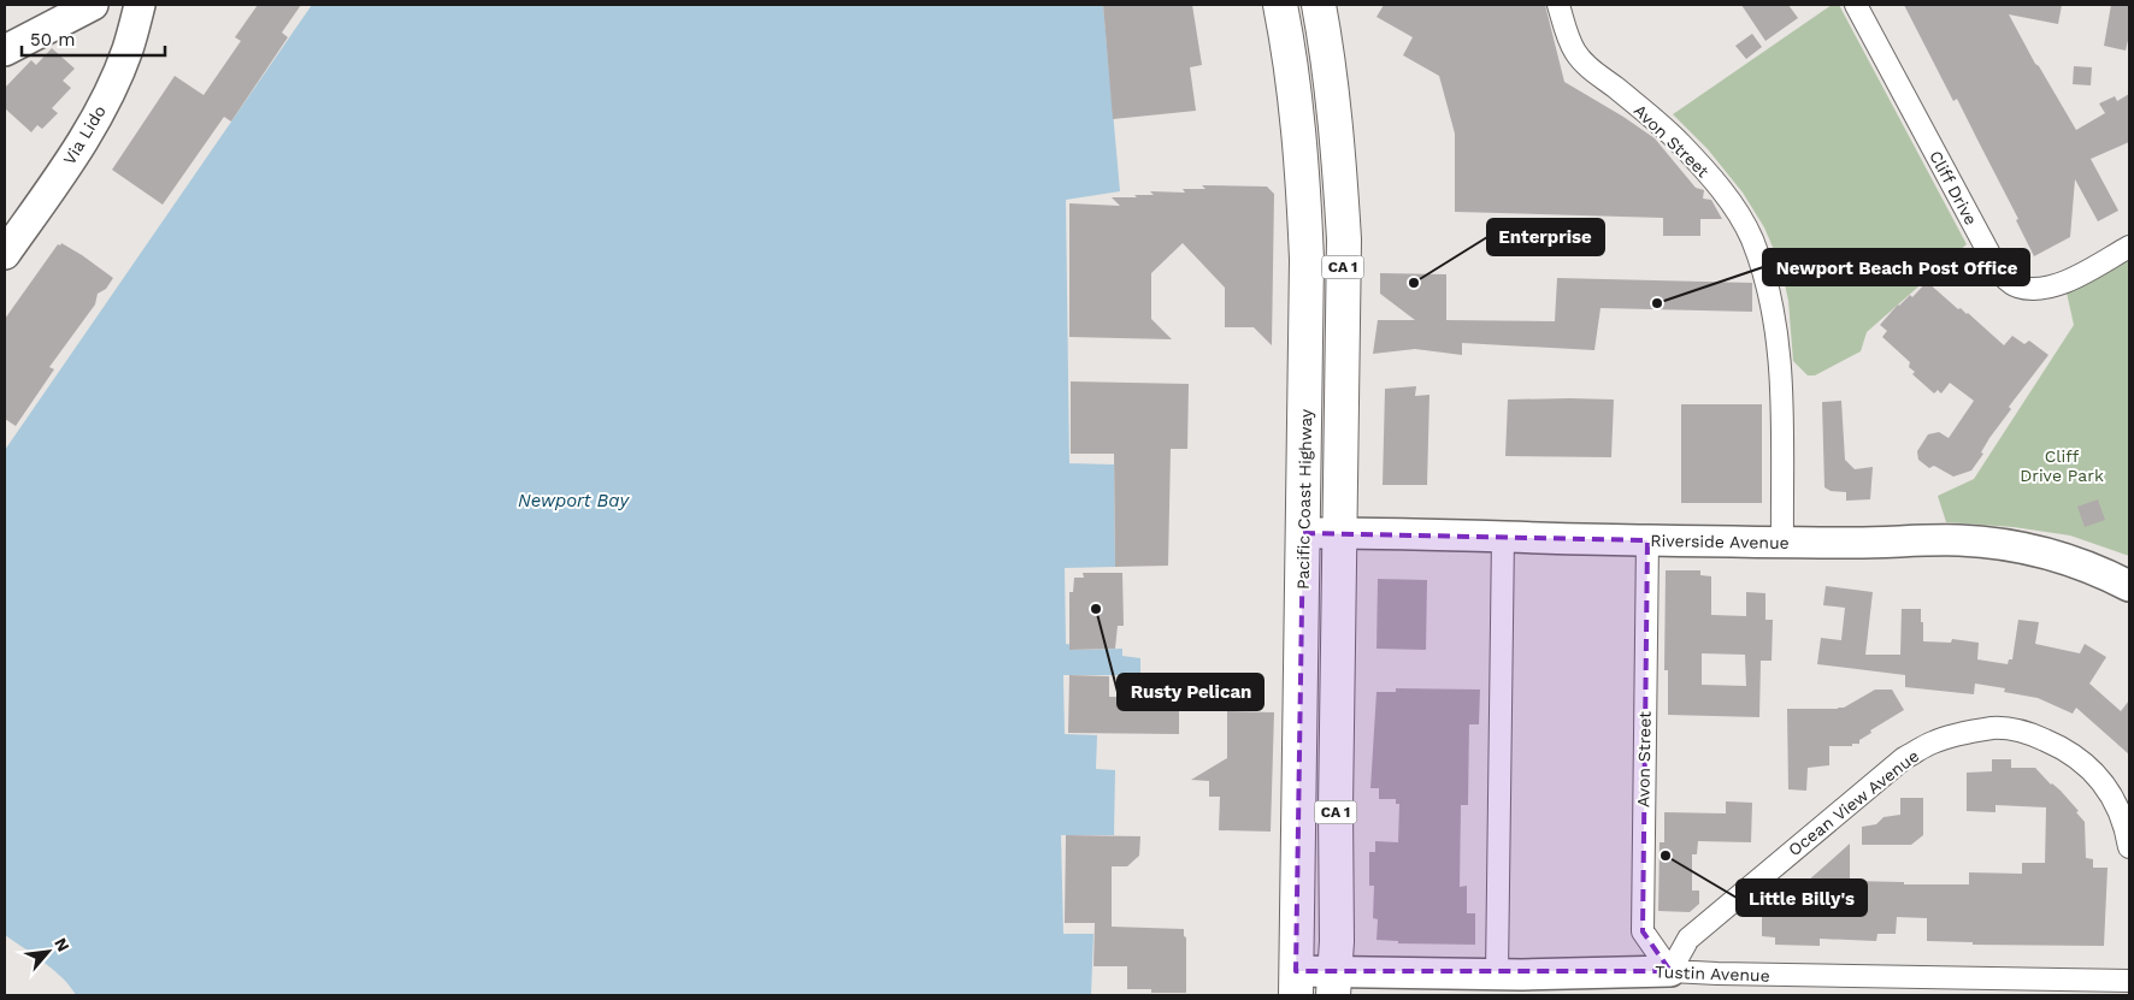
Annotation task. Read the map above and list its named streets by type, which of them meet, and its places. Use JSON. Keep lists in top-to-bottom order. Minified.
{"streets":{"highway":["CA 1","Pacific Coast Highway"],"main road":["Via Lido","Riverside Avenue","Tustin Avenue"],"street":["Avon Street","Cliff Drive","Ocean View Avenue"]},"crossings":[["Avon Street","Riverside Avenue"],["Avon Street","Ocean View Avenue"],["Avon Street","Tustin Avenue"],["CA 1","Riverside Avenue"],["CA 1","Tustin Avenue"],["Pacific Coast Highway","Riverside Avenue"],["Pacific Coast Highway","Tustin Avenue"],["Ocean View Avenue","Tustin Avenue"]],"water":["Newport Bay"],"parks":["Cliff Drive Park"],"places":["Enterprise","Newport Beach Post Office","Rusty Pelican","Little Billy's"],"scale_bar":"50 m","north":"top right"}
